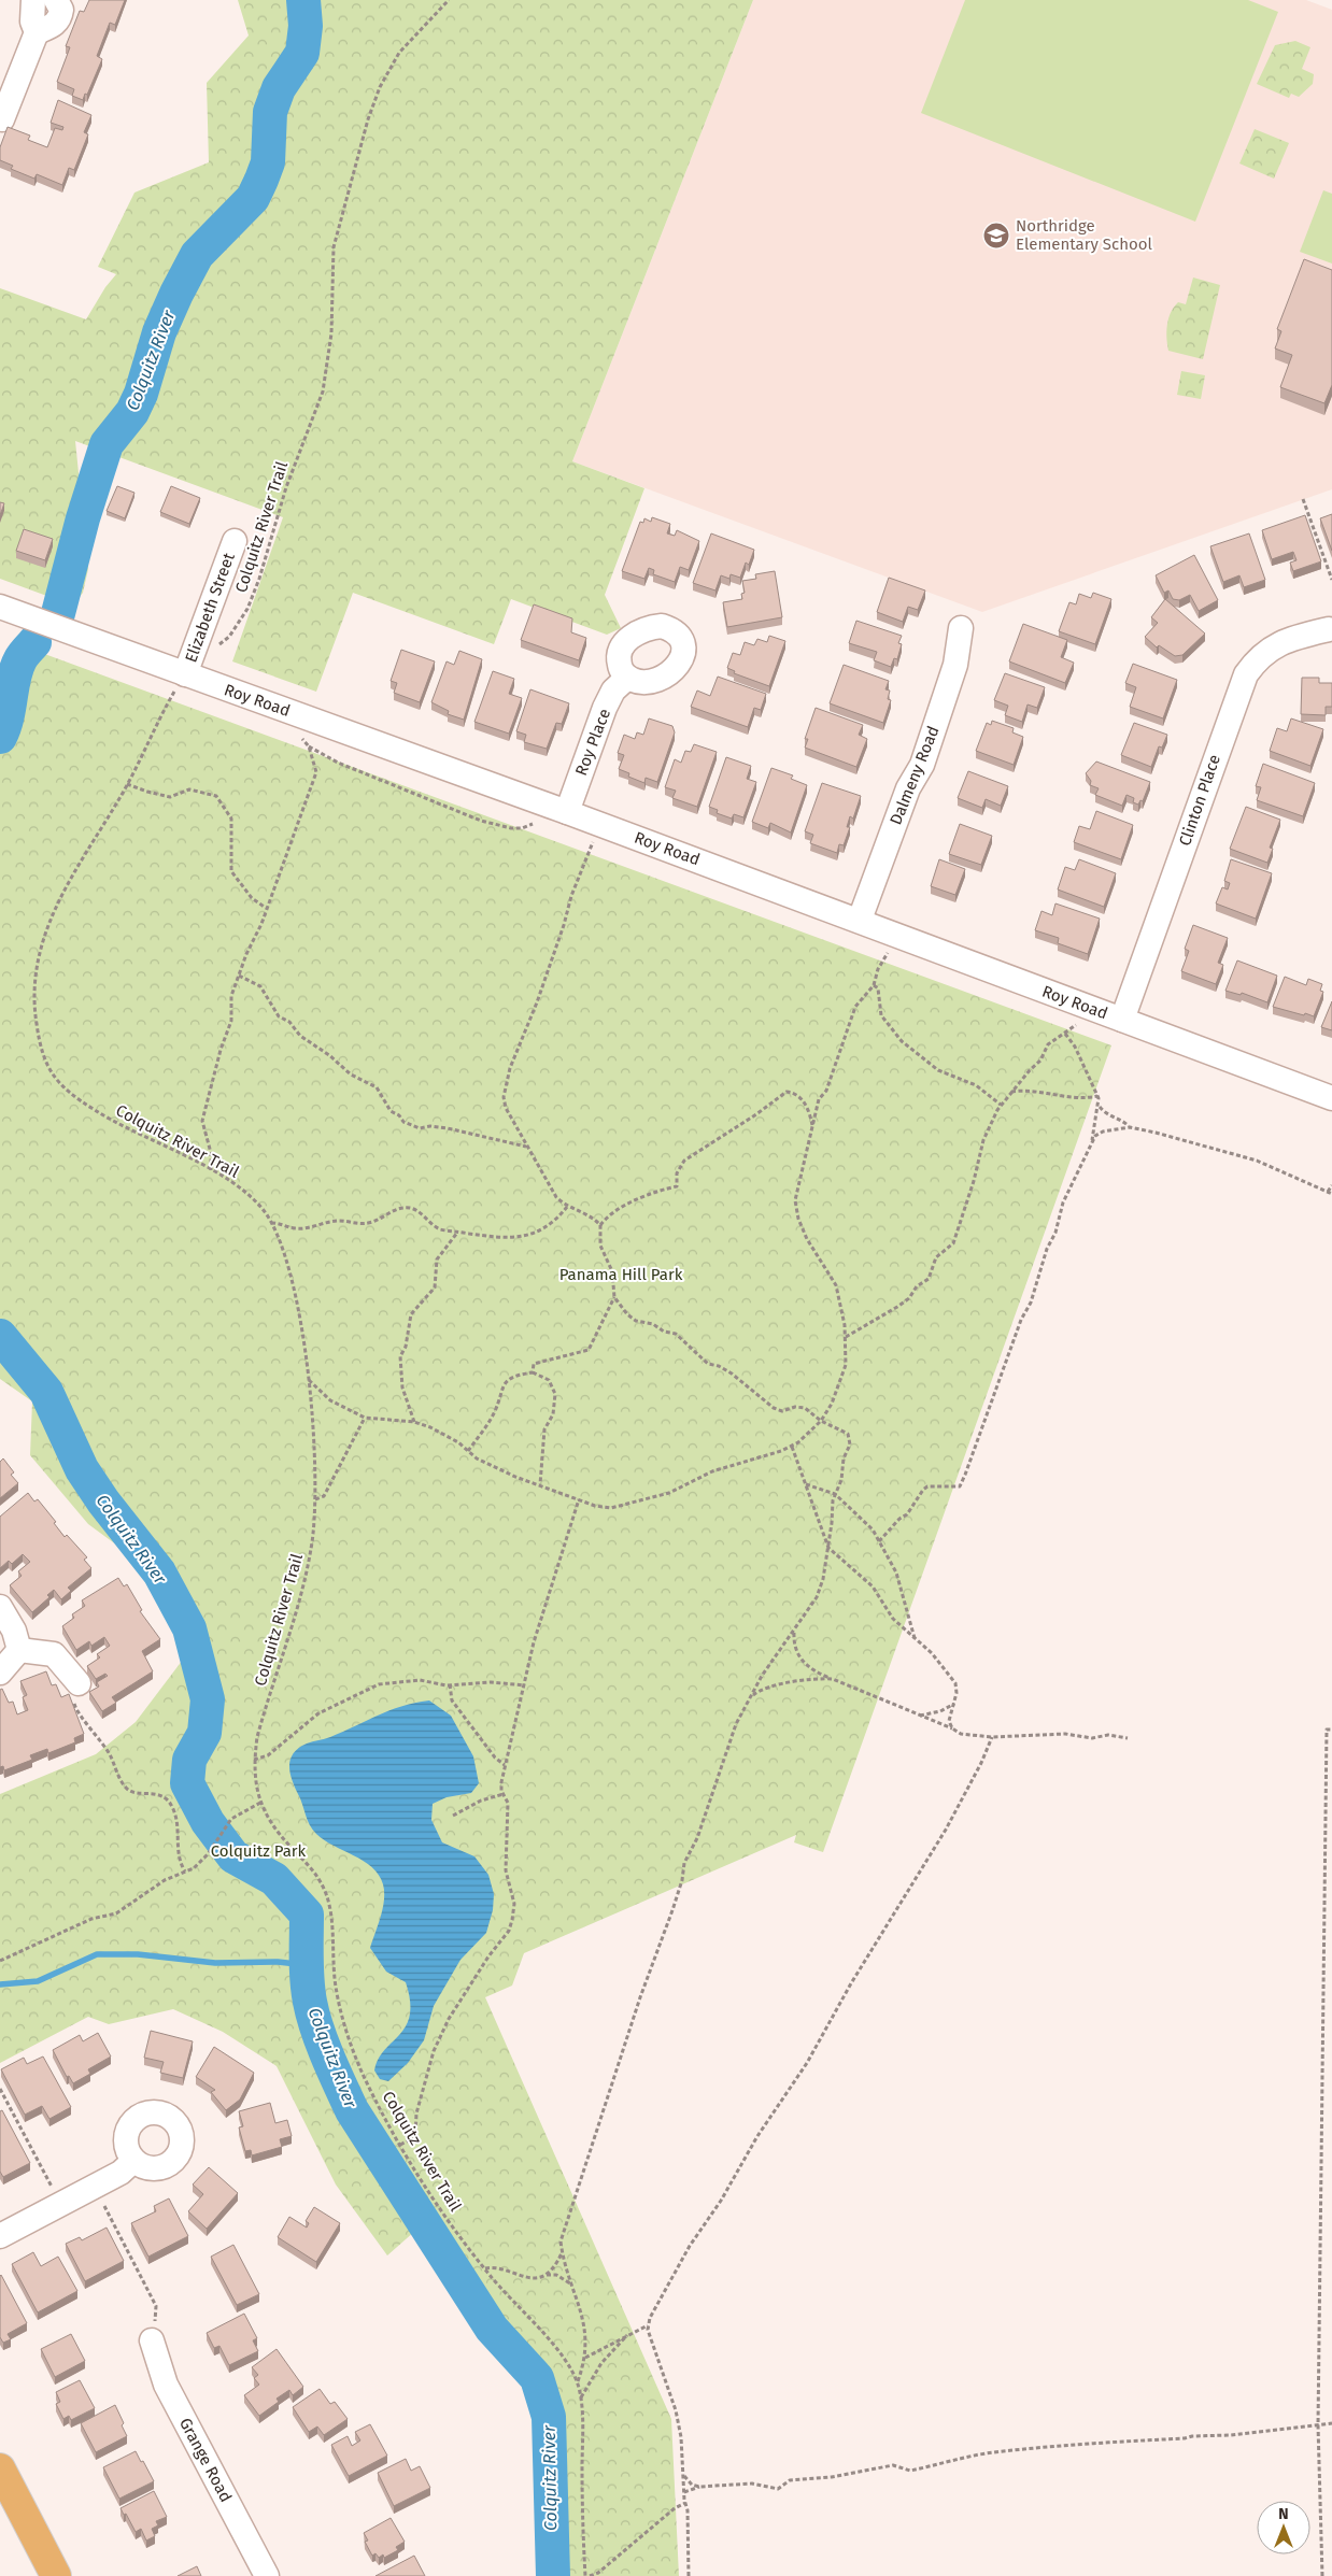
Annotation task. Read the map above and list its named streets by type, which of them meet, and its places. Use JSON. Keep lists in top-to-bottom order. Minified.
{"streets":{"street":["Elizabeth Street","Roy Road","Roy Place","Dalmeny Road","Clinton Place","Grange Road"],"path":["Colquitz River Trail"]},"crossings":[["Colquitz River Trail","Elizabeth Street"],["Colquitz River Trail","Roy Road"],["Elizabeth Street","Roy Road"],["Roy Road","Roy Place"],["Roy Road","Dalmeny Road"],["Roy Road","Clinton Place"]],"water":["Colquitz River"],"parks":["Panama Hill Park","Colquitz Park"],"places":{"school or university":["Northridge Elementary School"]},"north":"top"}
